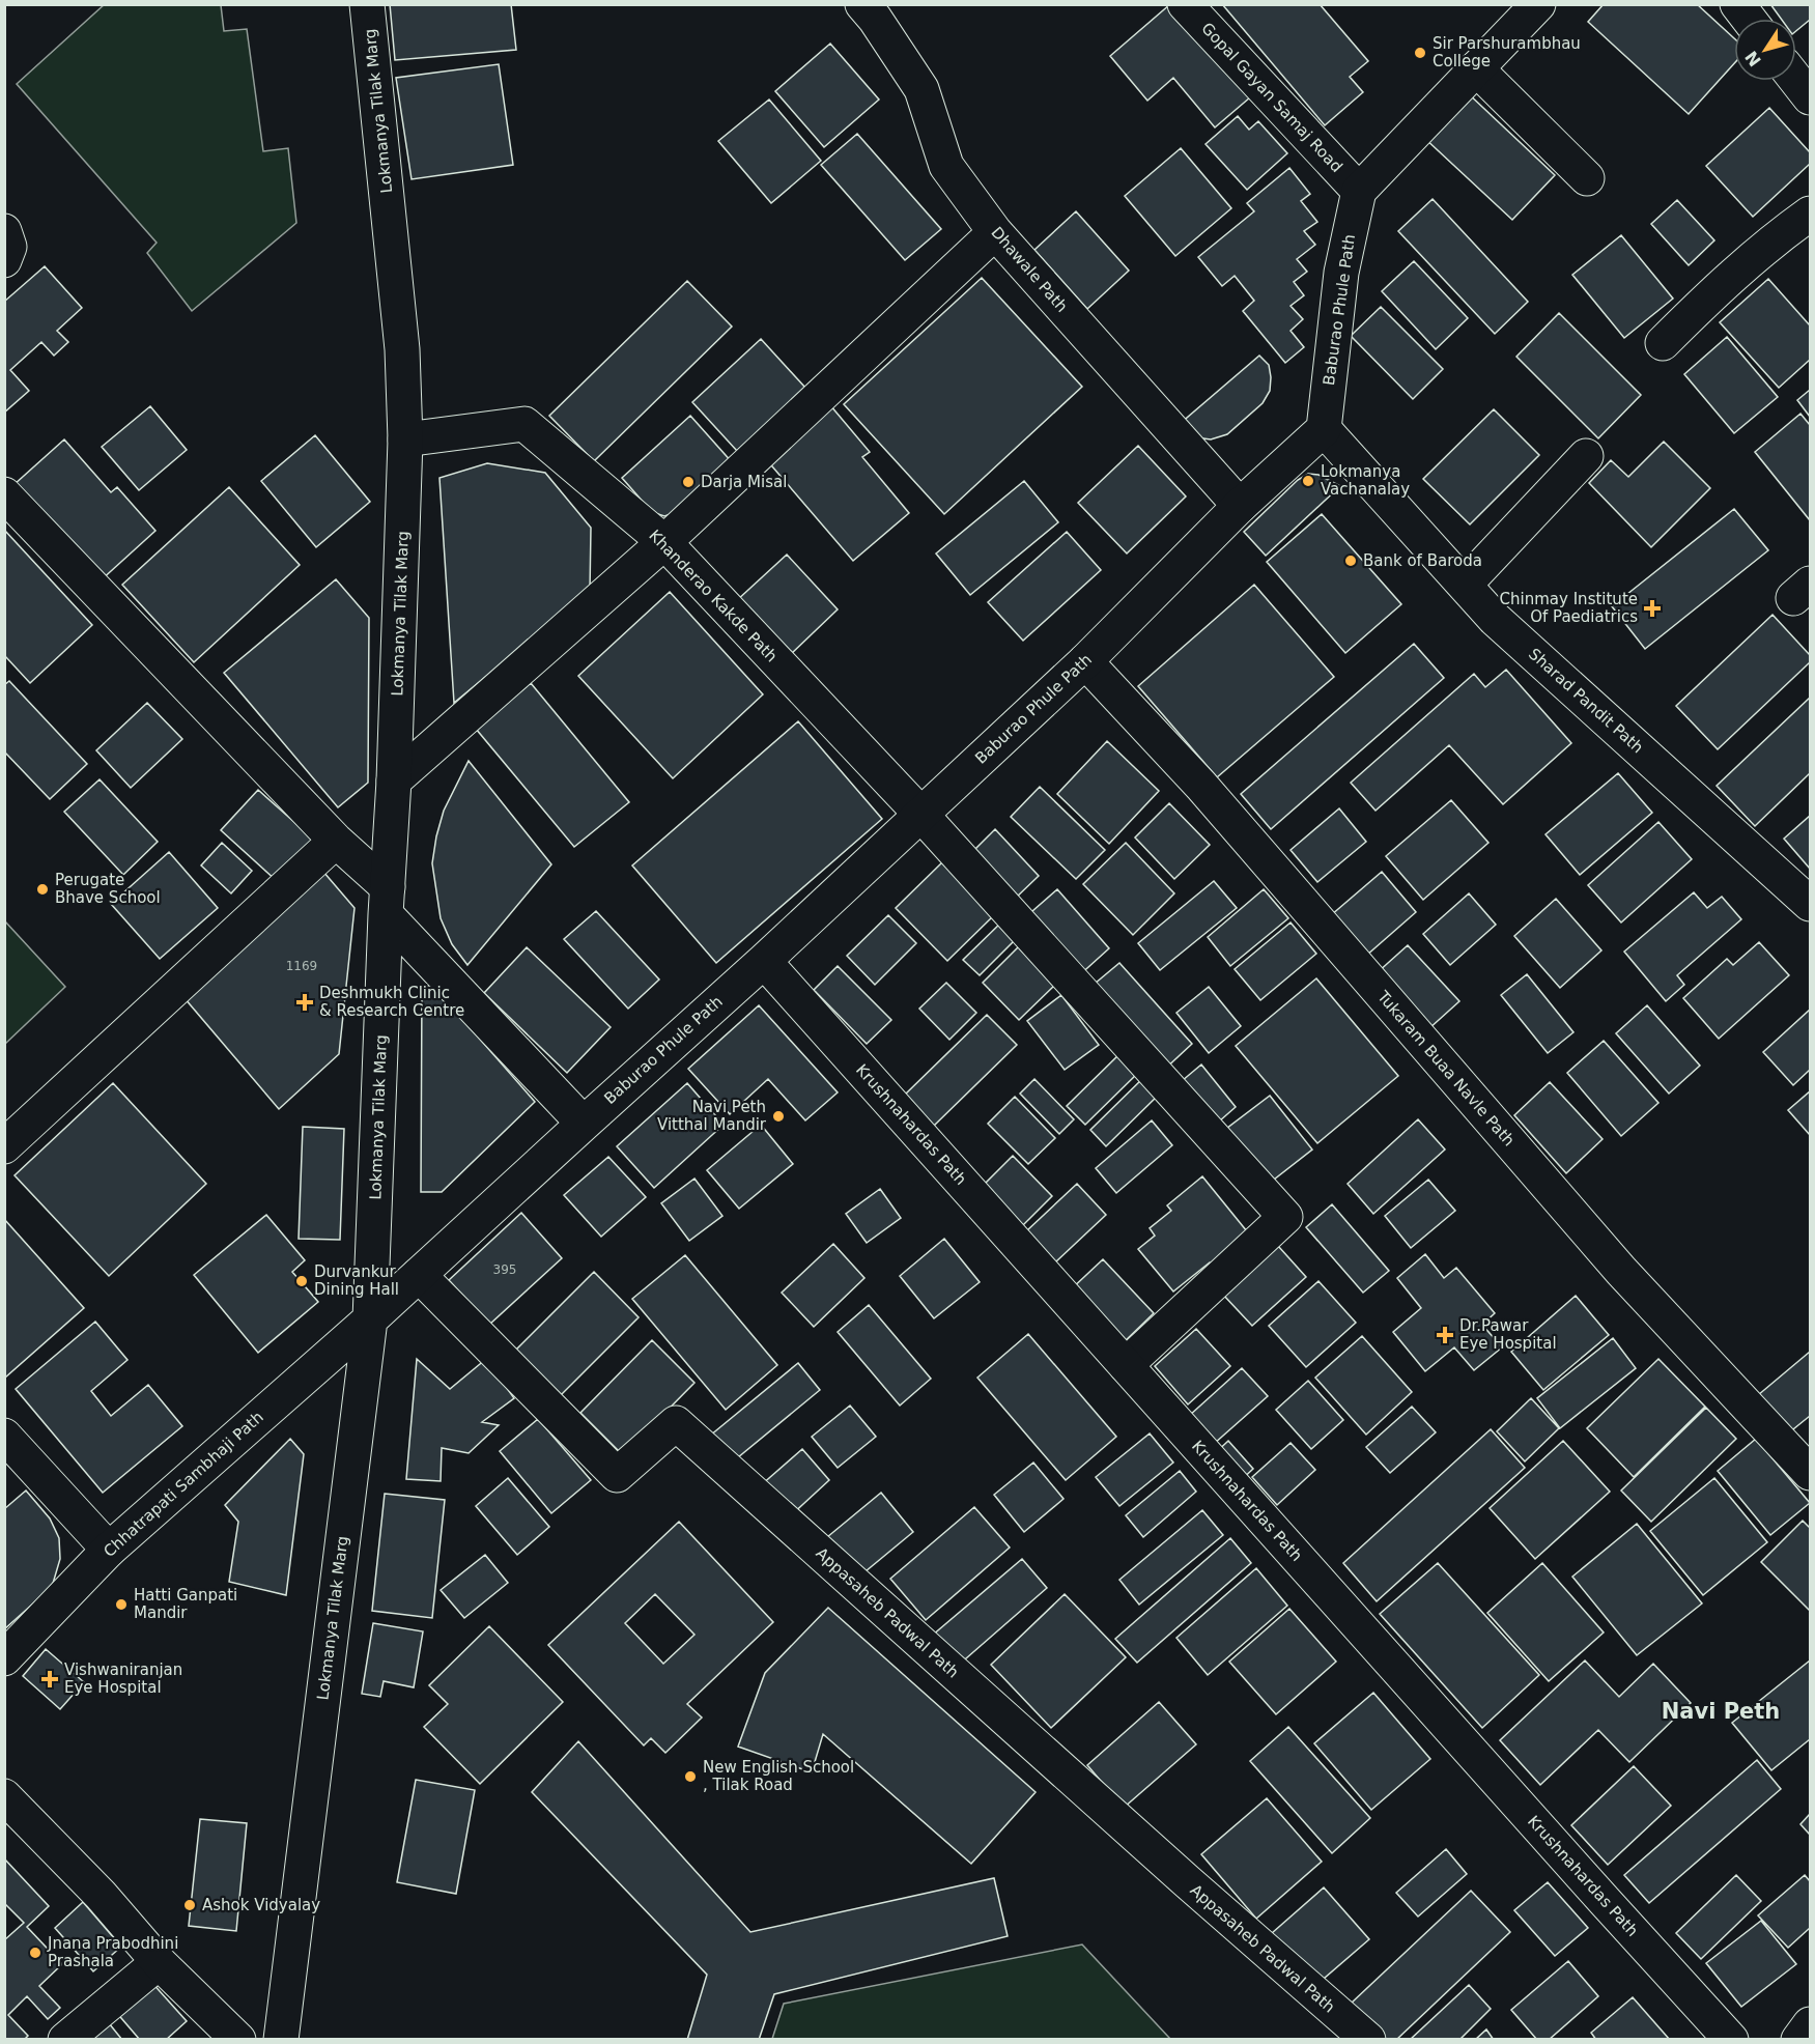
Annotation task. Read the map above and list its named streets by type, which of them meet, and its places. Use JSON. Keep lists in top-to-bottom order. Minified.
{"streets":{"street":["Gopal Gayan Samaj Road","Lokmanya Tilak Marg","Dhawale Path","Baburao Phule Path","Khanderao Kakde Path","Sharad Pandit Path","Tukaram Buaa Navle Path","Krushnahardas Path","Chhatrapati Sambhaji Path","Appasaheb Padwal Path"]},"crossings":[["Gopal Gayan Samaj Road","Baburao Phule Path"],["Lokmanya Tilak Marg","Baburao Phule Path"],["Lokmanya Tilak Marg","Khanderao Kakde Path"],["Lokmanya Tilak Marg","Chhatrapati Sambhaji Path"],["Dhawale Path","Baburao Phule Path"],["Baburao Phule Path","Khanderao Kakde Path"],["Baburao Phule Path","Sharad Pandit Path"],["Baburao Phule Path","Tukaram Buaa Navle Path"],["Baburao Phule Path","Krushnahardas Path"],["Baburao Phule Path","Chhatrapati Sambhaji Path"],["Baburao Phule Path","Appasaheb Padwal Path"],["Khanderao Kakde Path","Krushnahardas Path"]],"districts":["Navi Peth"],"places":{"other":["Sir Parshurambhau College","Lokmanya Vachanalay","Darja Misal","Bank of Baroda","Perugate Bhave School","Navi Peth Vitthal Mandir","Durvankur Dining Hall","Hatti Ganpati Mandir","New English School , Tilak Road","Ashok Vidyalay","Jnana Prabodhini Prashala"],"health":["Chinmay Institute Of Paediatrics","Deshmukh Clinic & Research Centre","Dr.Pawar Eye Hospital","Vishwaniranjan Eye Hospital"]},"house_numbers":["1169","395"],"north":"bottom left"}
